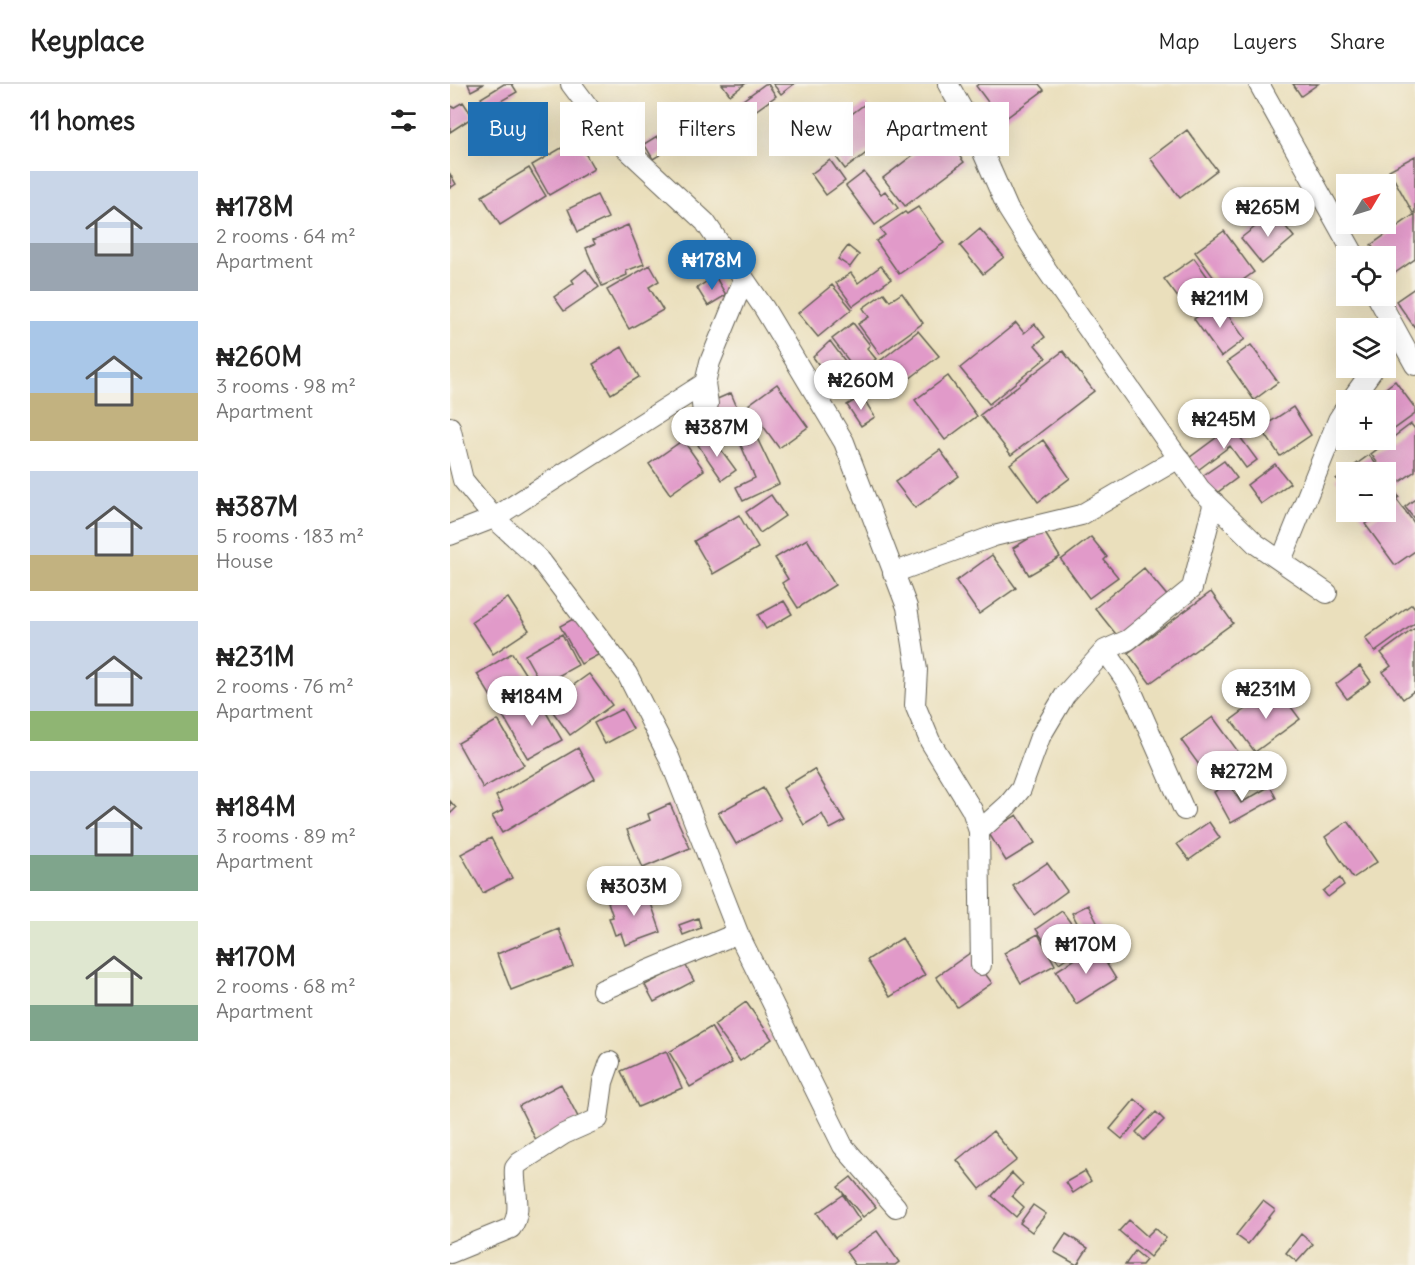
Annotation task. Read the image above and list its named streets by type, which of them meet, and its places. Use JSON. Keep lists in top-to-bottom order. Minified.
{"north":"top right","page":{"header":"Keyplace","nav":["Map","Layers","Share"],"heading":"11 homes","chip":["Buy","Rent","Filters","New","Apartment"],"list":[{"name":"₦178M","note":"2 rooms · 64 m² · Apartment"},{"name":"₦260M","note":"3 rooms · 98 m² · Apartment"},{"name":"₦387M","note":"5 rooms · 183 m² · House"},{"name":"₦231M","note":"2 rooms · 76 m² · Apartment"},{"name":"₦184M","note":"3 rooms · 89 m² · Apartment"},{"name":"₦170M","note":"2 rooms · 68 m² · Apartment"}],"map_buttons":["+","−"],"price":["₦265M","₦178M","₦211M","₦260M","₦245M","₦387M","₦231M","₦184M","₦272M","₦303M","₦170M"]}}
